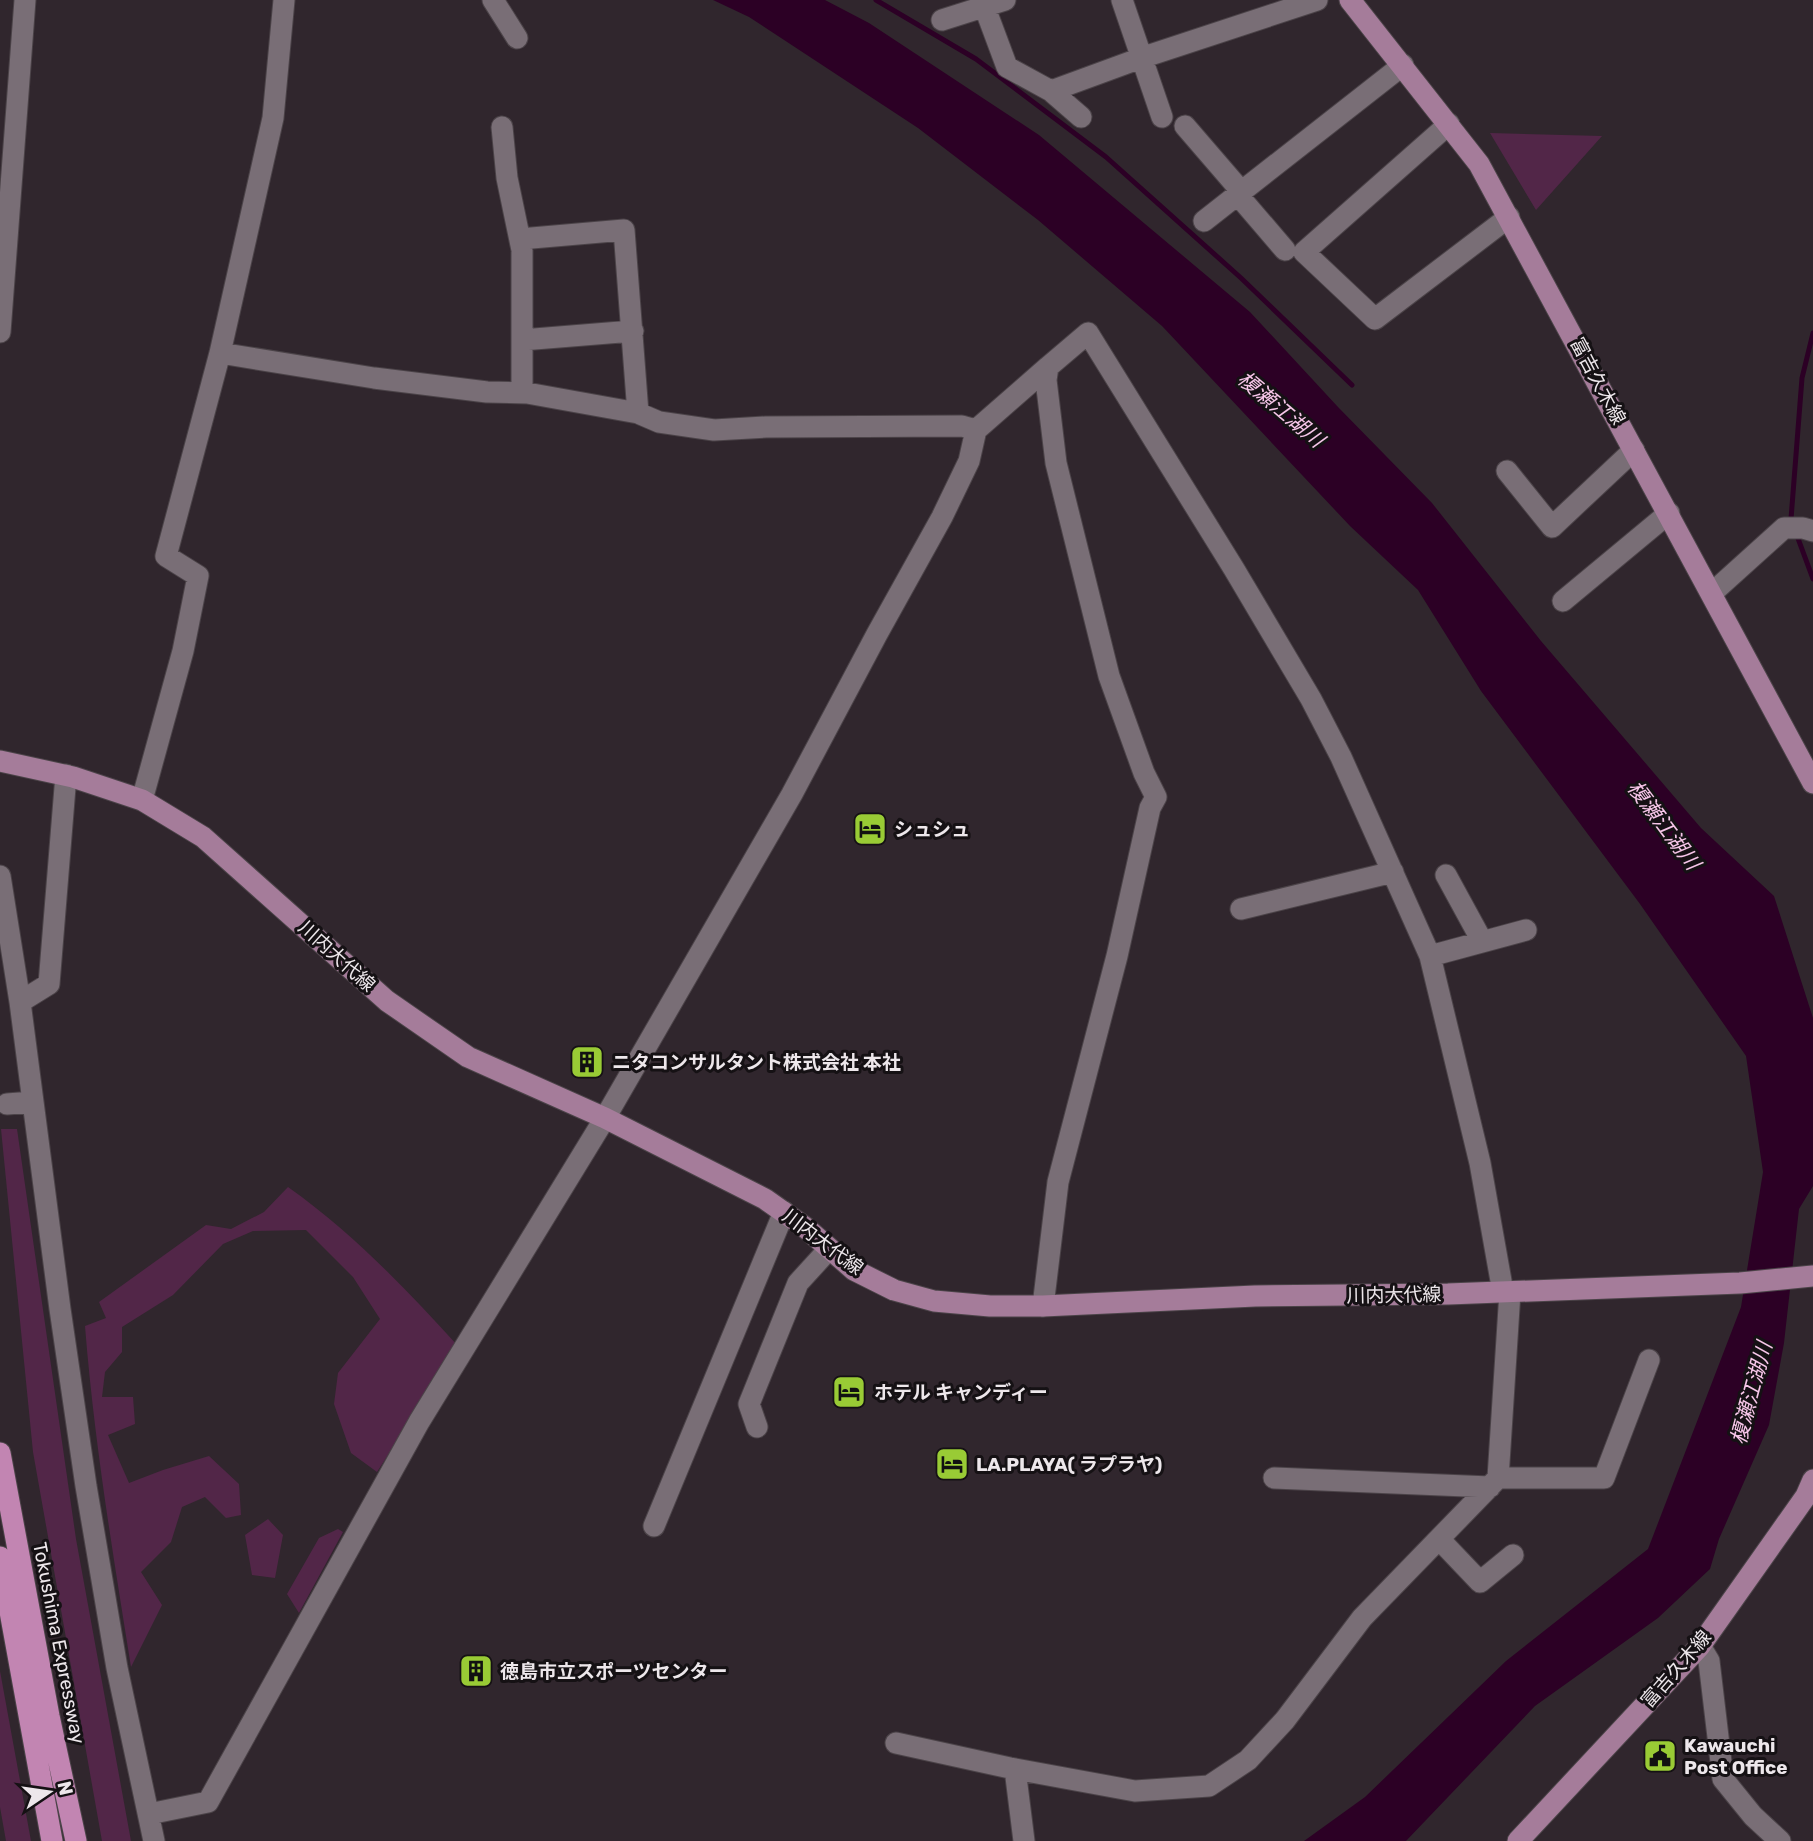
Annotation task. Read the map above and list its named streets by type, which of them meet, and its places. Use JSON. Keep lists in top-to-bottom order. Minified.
{"streets":{"highway":["Tokushima Expressway"],"main road":["富吉久木線","川内大代線"]},"water":["榎瀬江湖川"],"places":{"hotel":["シュシュ","ホテル キャンディー","LA.PLAYA( ラプラヤ)"],"building":["ニタコンサルタント株式会社 本社","徳島市立スポーツセンター"],"public building":["Kawauchi Post Office"]},"north":"right"}
